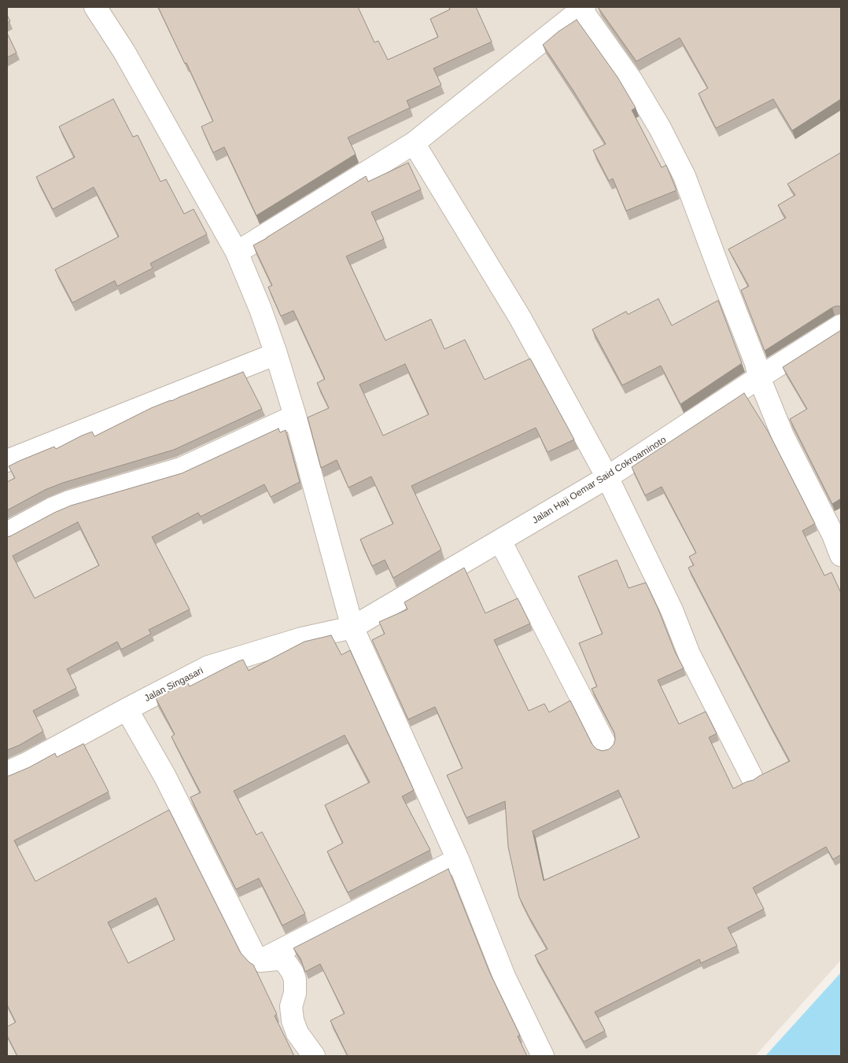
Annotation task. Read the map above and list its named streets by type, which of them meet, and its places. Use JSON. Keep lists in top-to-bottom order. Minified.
{"streets":{"street":["Jalan Haji Oemar Said Cokroaminoto","Jalan Singasari"]},"crossings":[["Jalan Haji Oemar Said Cokroaminoto","Jalan Singasari"]]}
